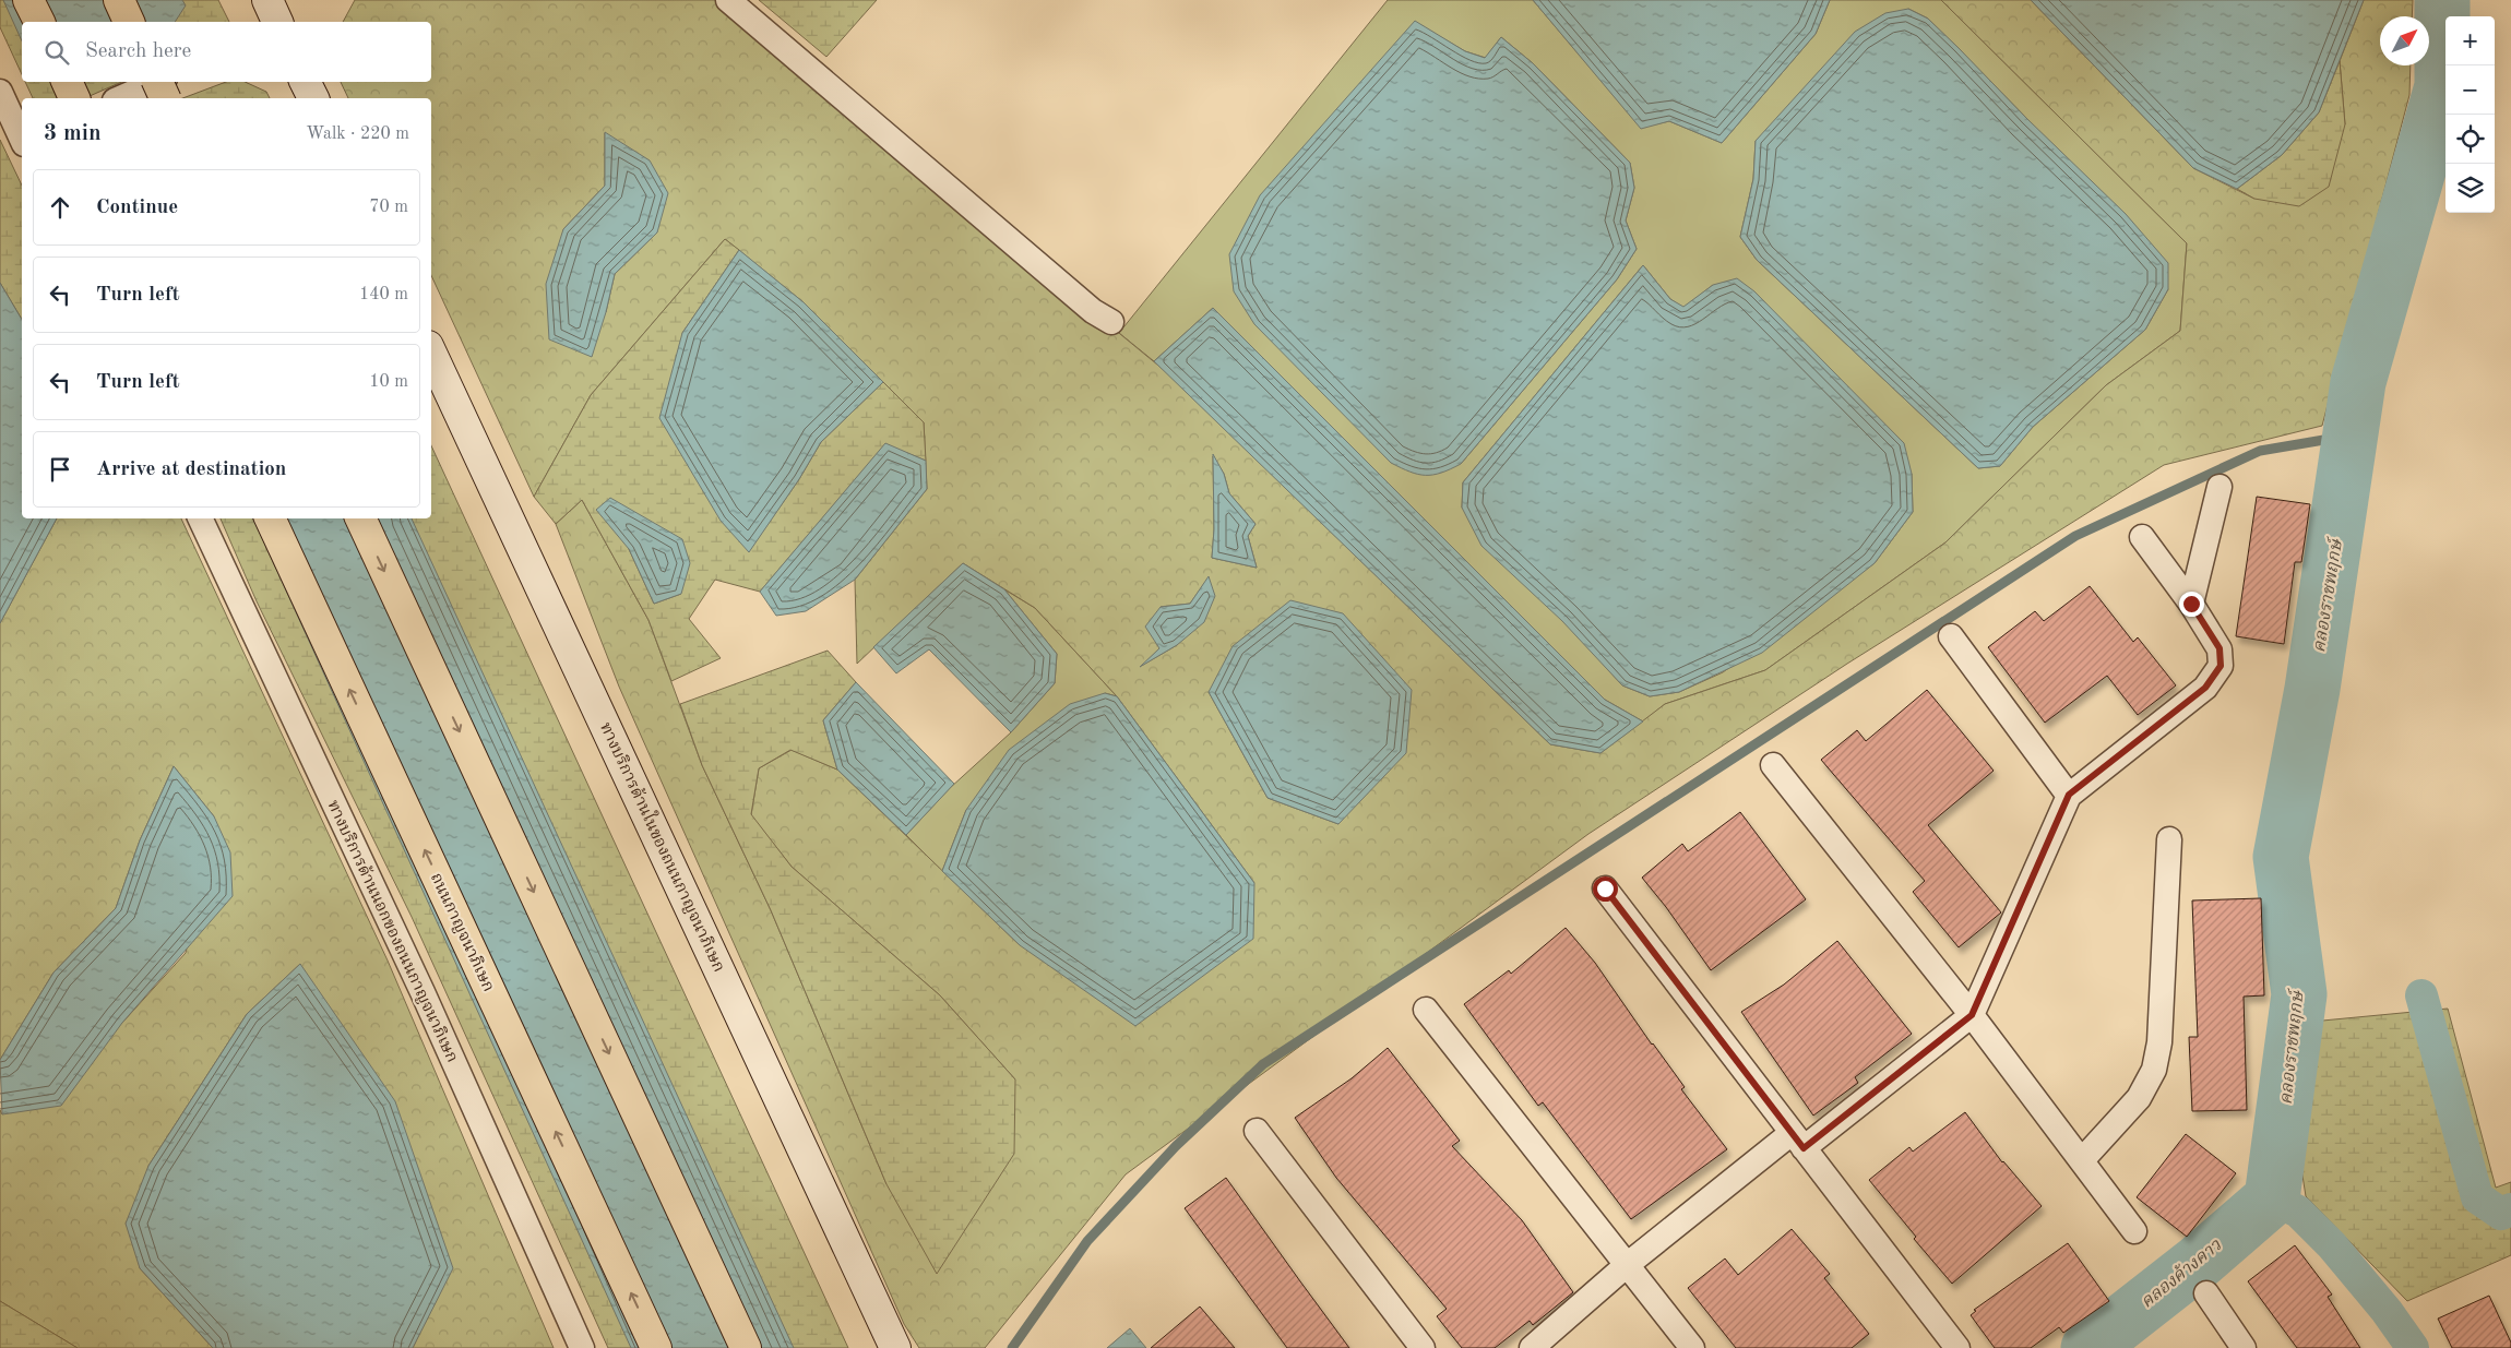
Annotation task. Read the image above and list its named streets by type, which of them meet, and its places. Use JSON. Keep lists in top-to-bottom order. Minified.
{"streets":{"highway":["ถนนกาญจนาภิเษก"],"main road":["ทางบริการด้านในของถนนกาญจนาภิเษก"],"street":["ทางบริการด้านนอกของถนนกาญจนาภิเษก"]},"water":["คลองราชพฤกษ์","คลองค้างคาว"],"north":"top right","page":{"map_buttons":["+","−"],"search":"Search here","heading":["3 min","Walk · 220 m"],"list":[["Continue","70 m"],["Turn left","140 m"],["Turn left","10 m"],"Arrive at destination"]}}
